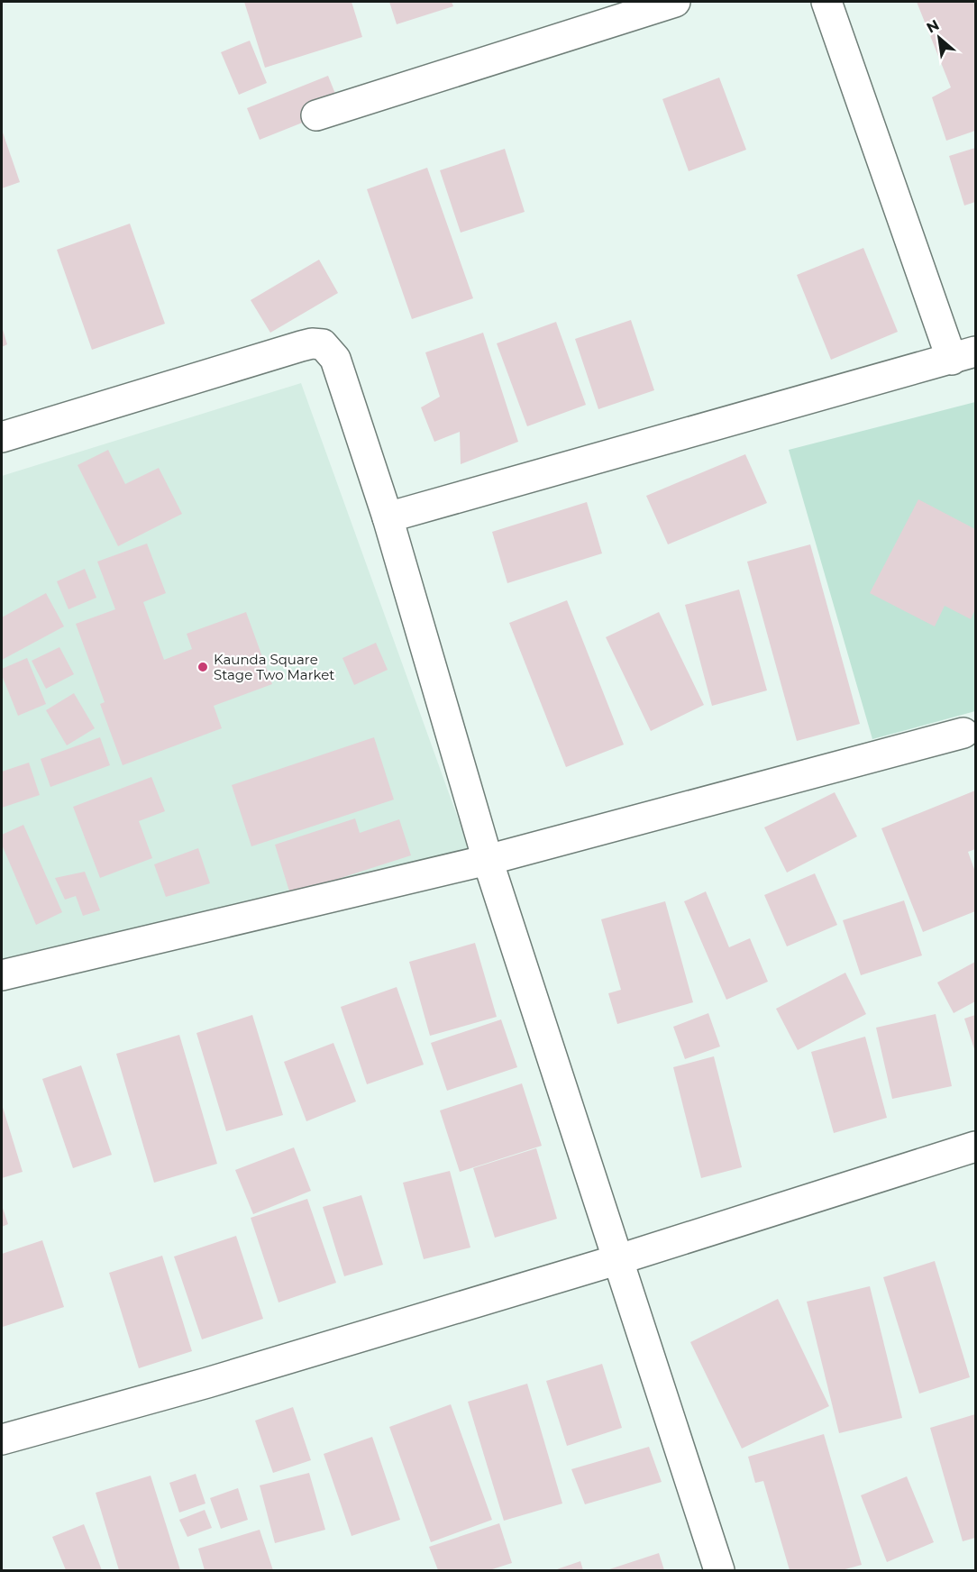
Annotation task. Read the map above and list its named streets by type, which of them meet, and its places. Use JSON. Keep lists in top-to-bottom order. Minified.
{"places":["Kaunda Square Stage Two Market"],"north":"top left"}
